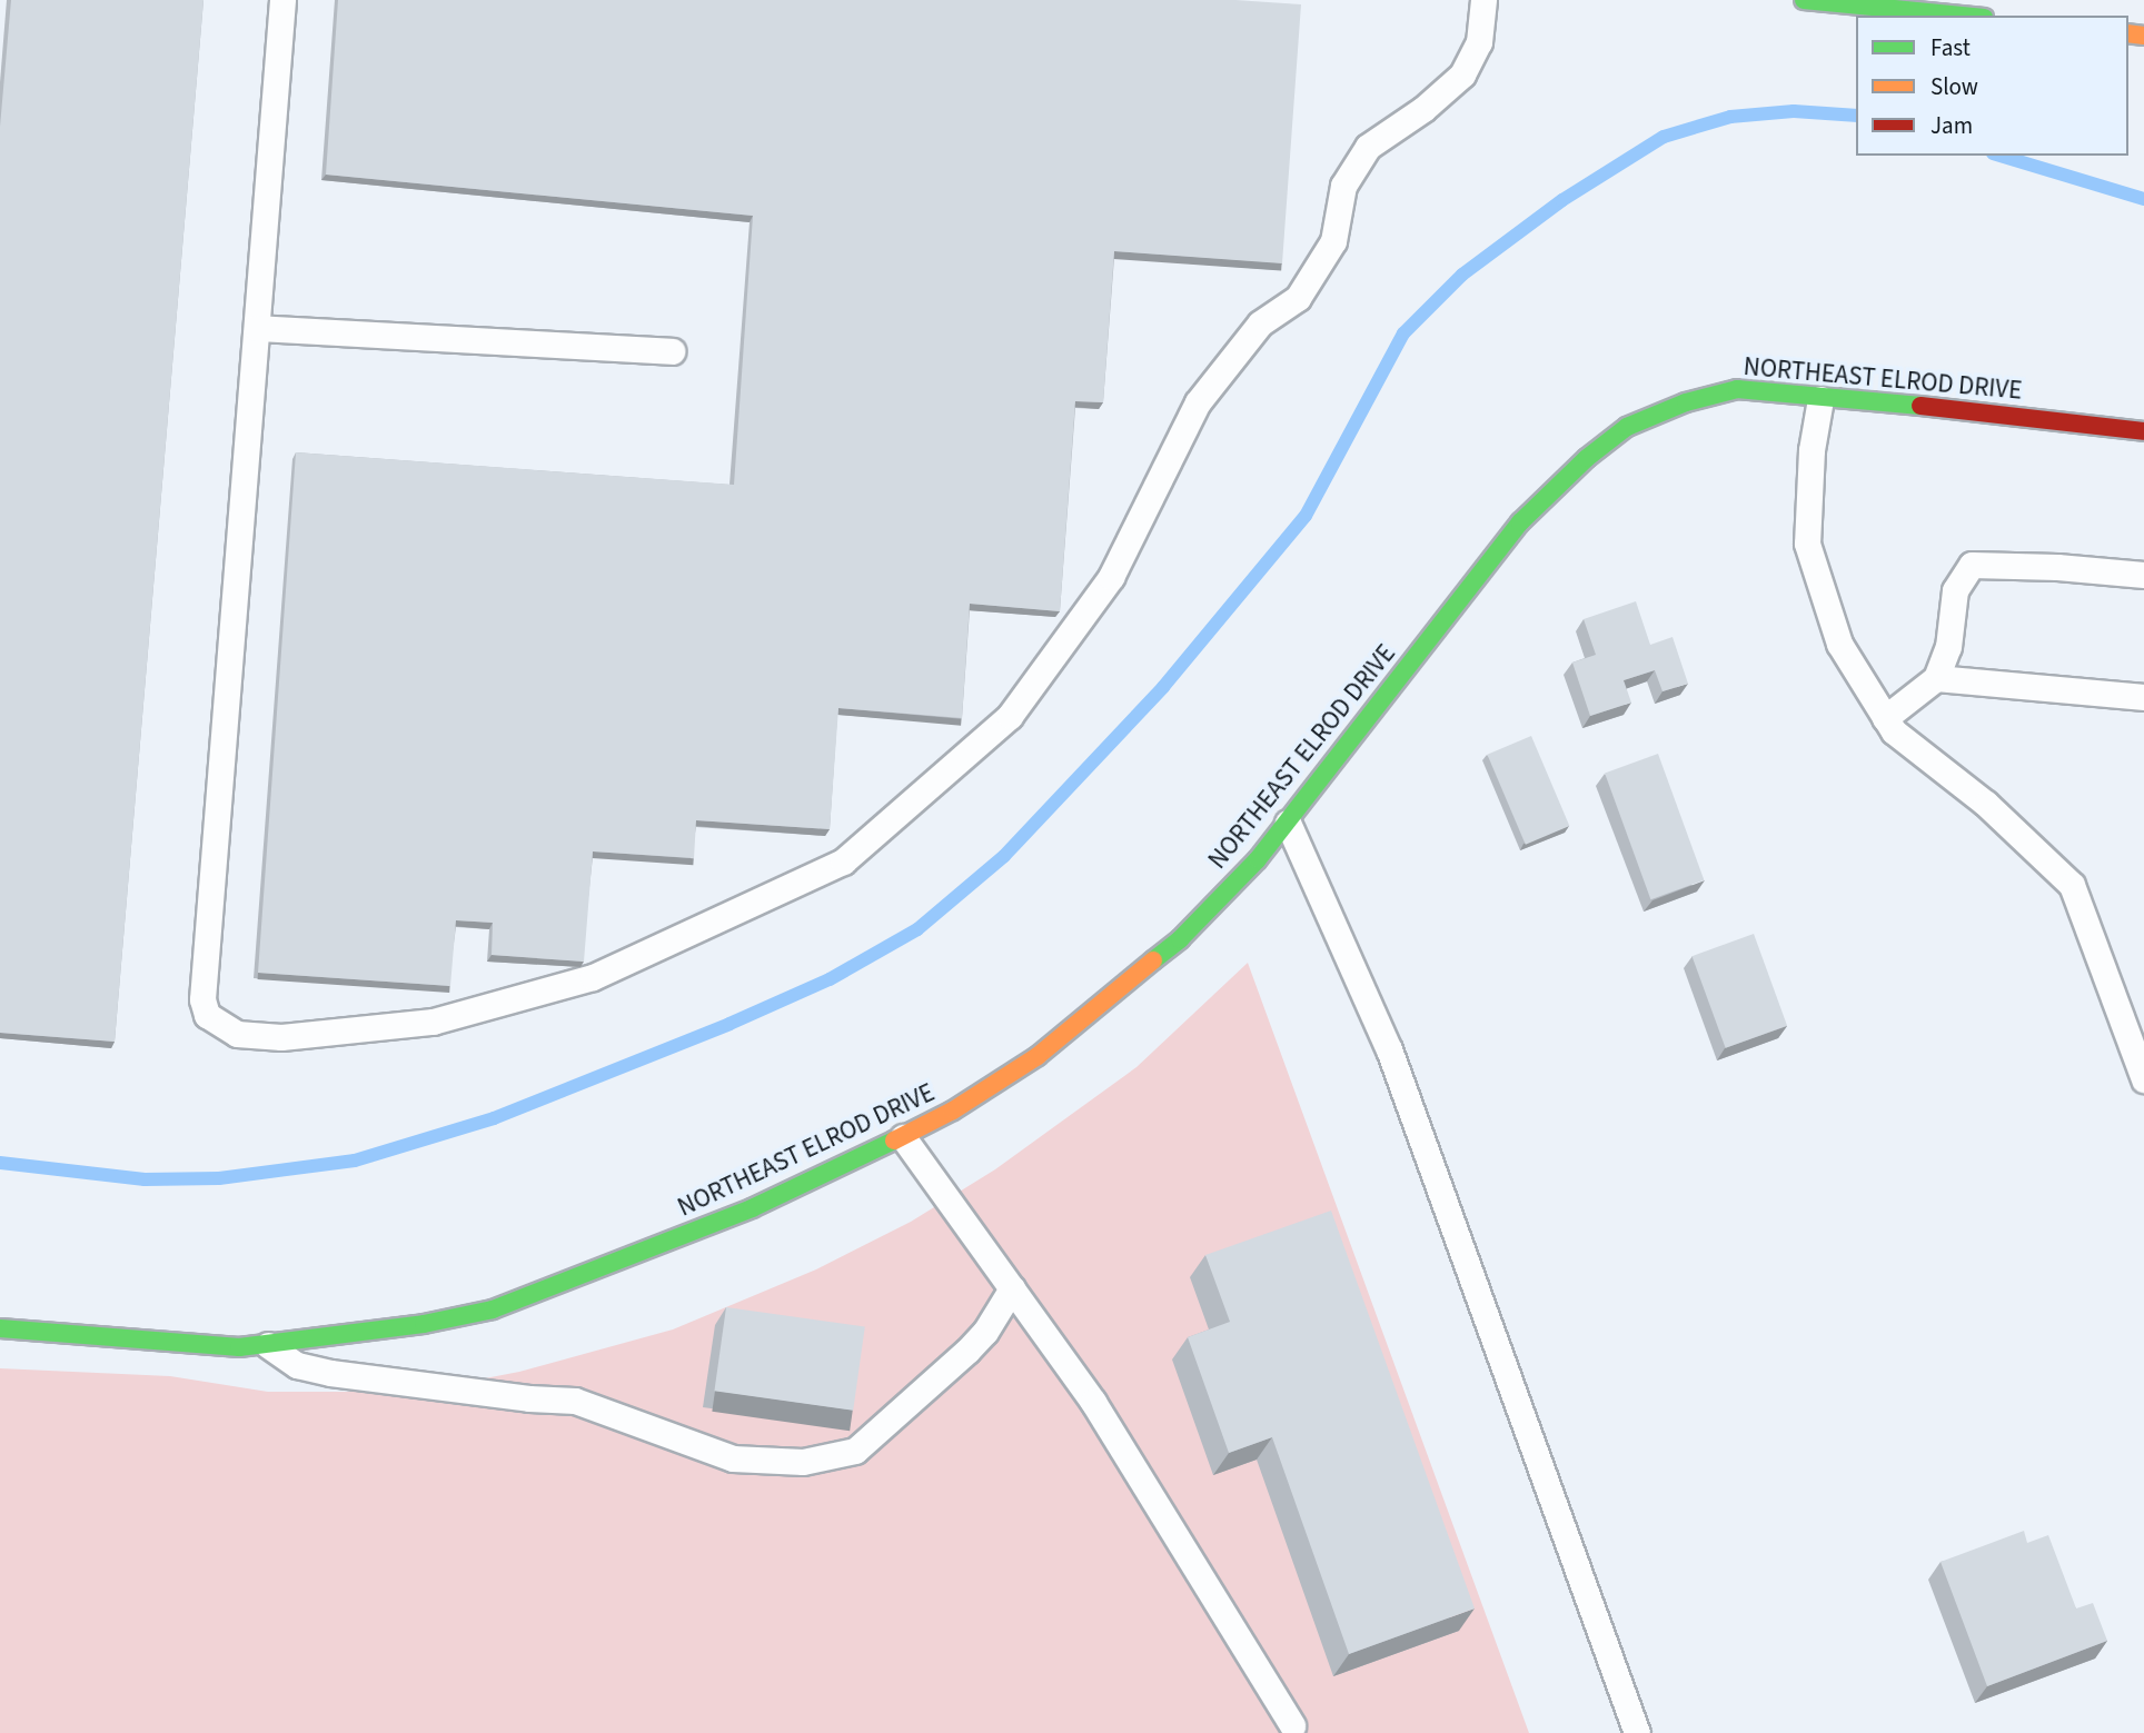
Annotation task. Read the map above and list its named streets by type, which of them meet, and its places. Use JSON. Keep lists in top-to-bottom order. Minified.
{"streets":{"street":["NORTHEAST ELROD DRIVE"]},"legend":["Fast","Slow","Jam"]}
